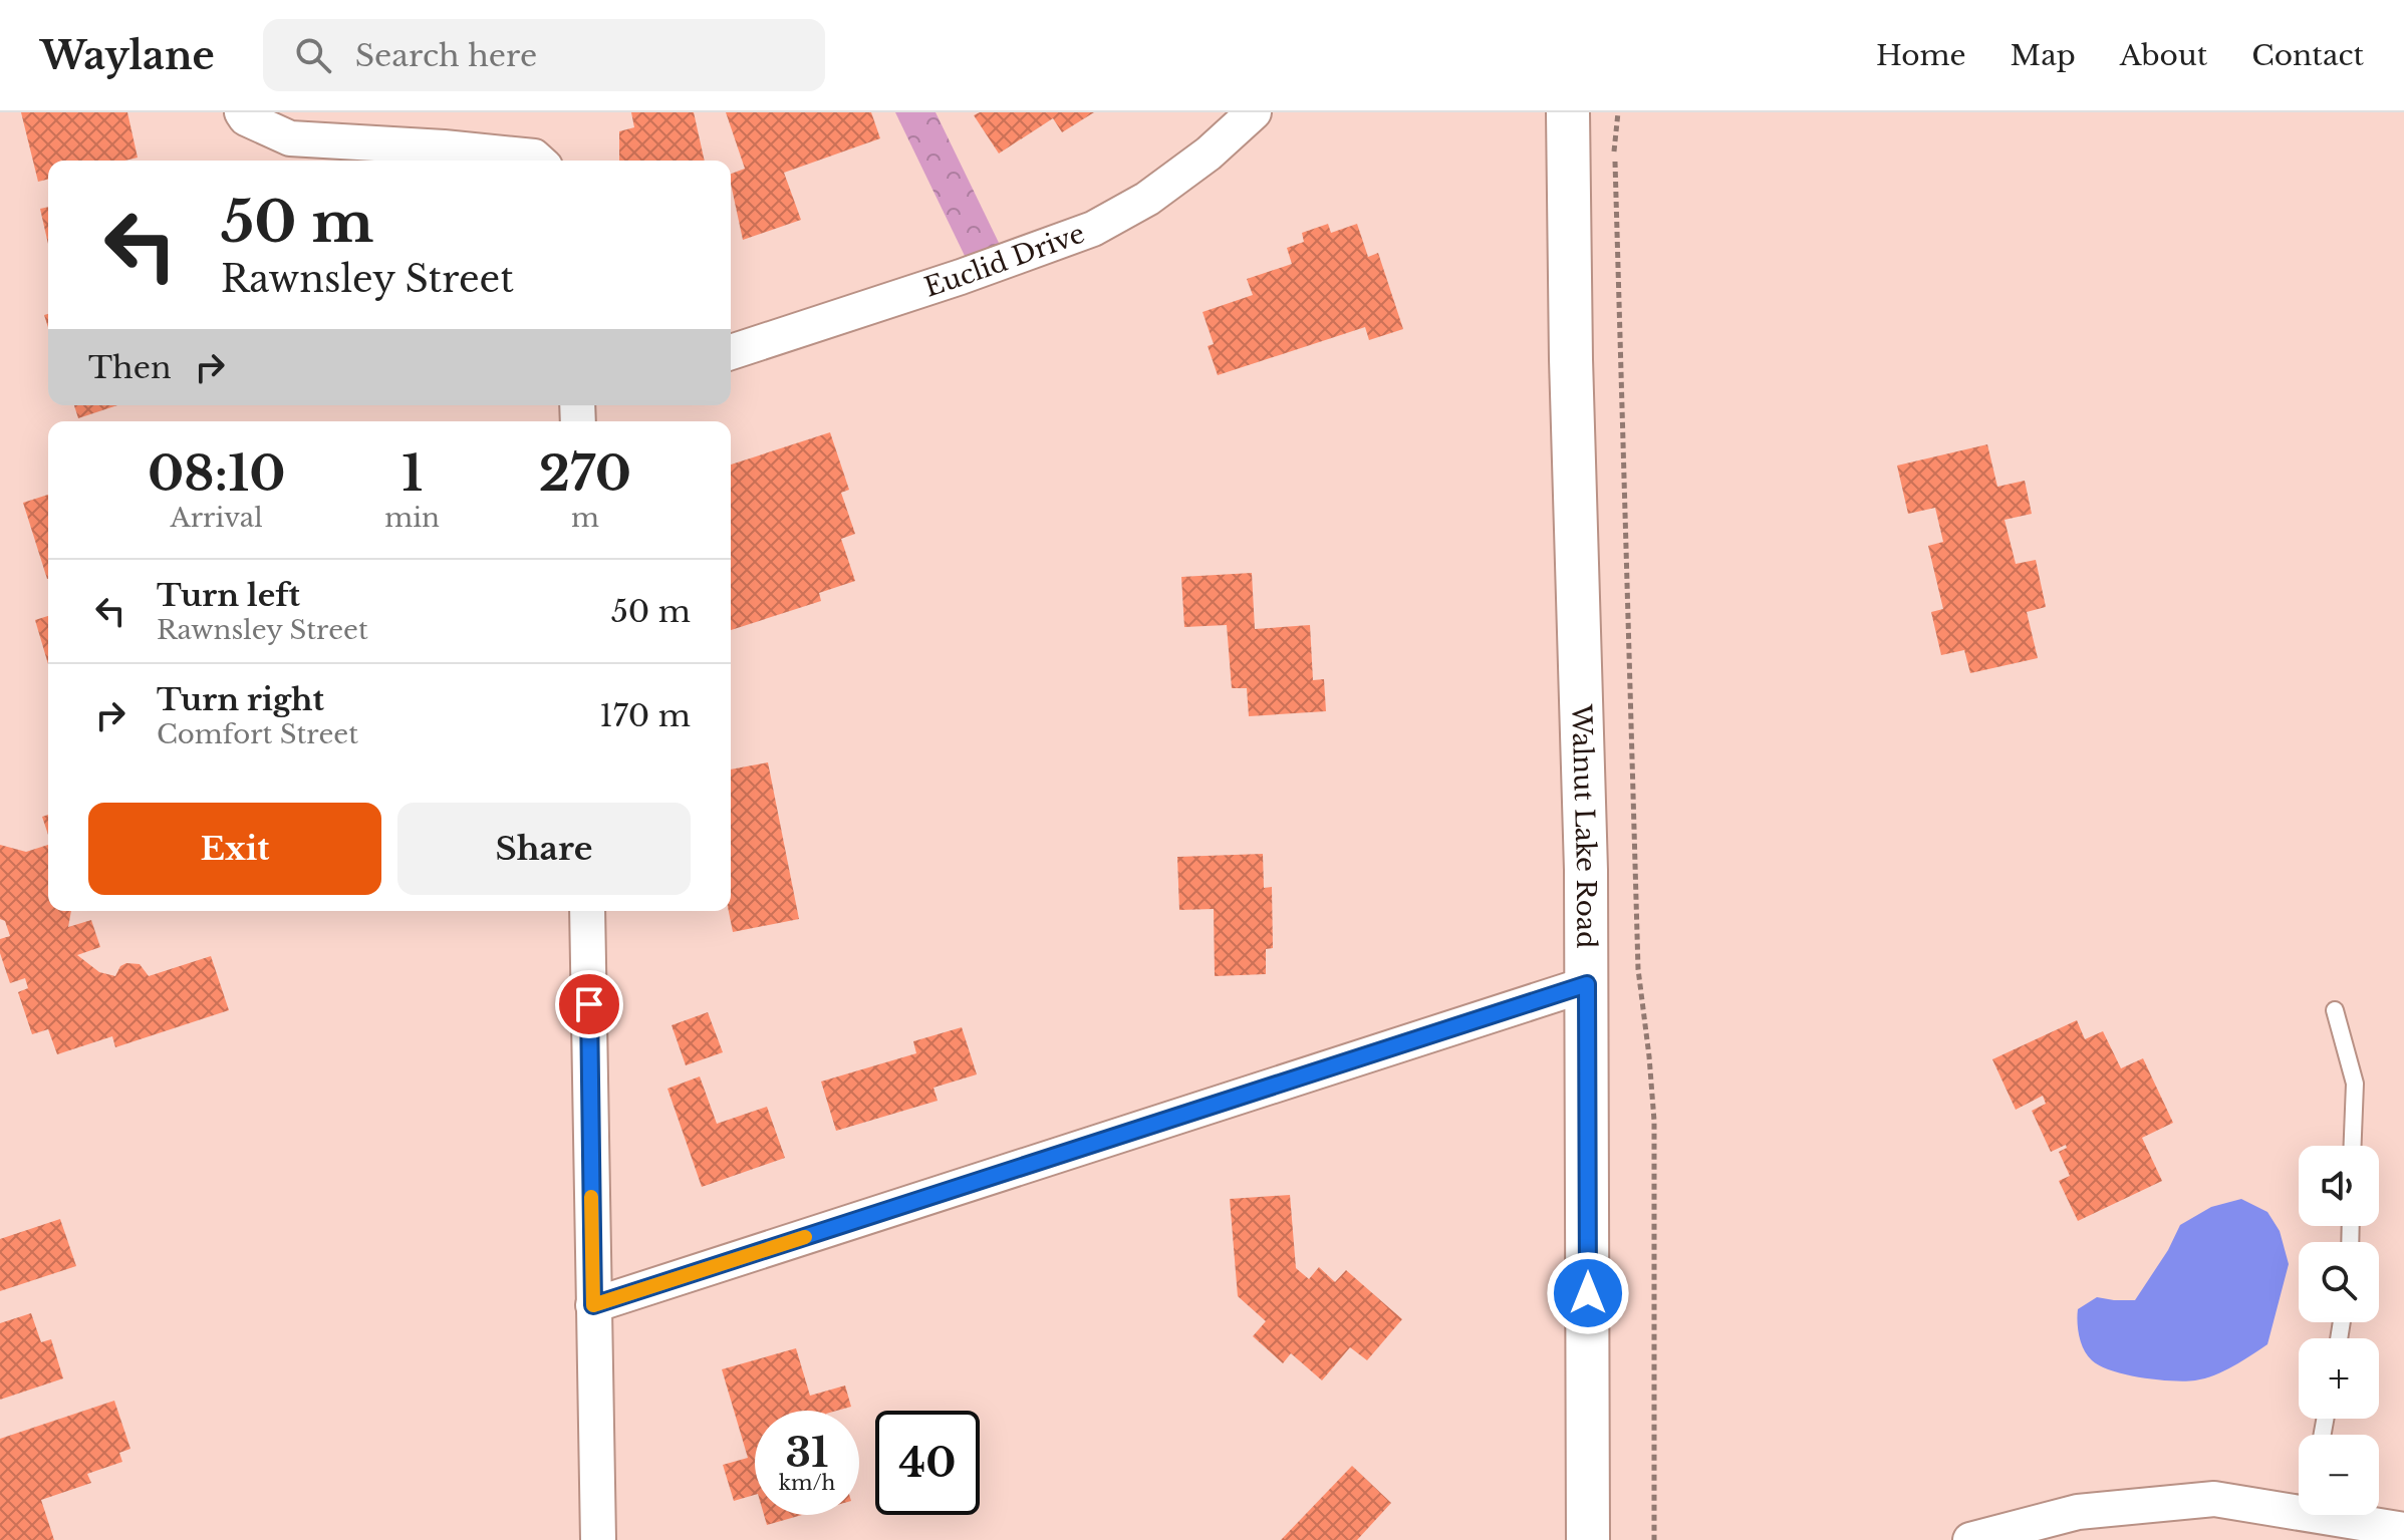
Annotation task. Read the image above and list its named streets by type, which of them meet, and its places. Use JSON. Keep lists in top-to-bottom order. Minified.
{"streets":{"street":["Euclid Drive","Walnut Lake Road"]},"page":{"header":"Waylane","search":"Search here","nav":["Home","Map","About","Contact"],"turn":["50 m","Rawnsley Street"],"then":"Then","eta":["08:10","Arrival","1","min","270","m"],"list":[{"name":"Turn left","note":"Rawnsley Street","value":"50 m"},{"name":"Turn right","note":"Comfort Street","value":"170 m"}],"buttons":["Exit","Share"],"map_buttons":["+","−"],"speed":"31 km/h","limit":"40"}}
